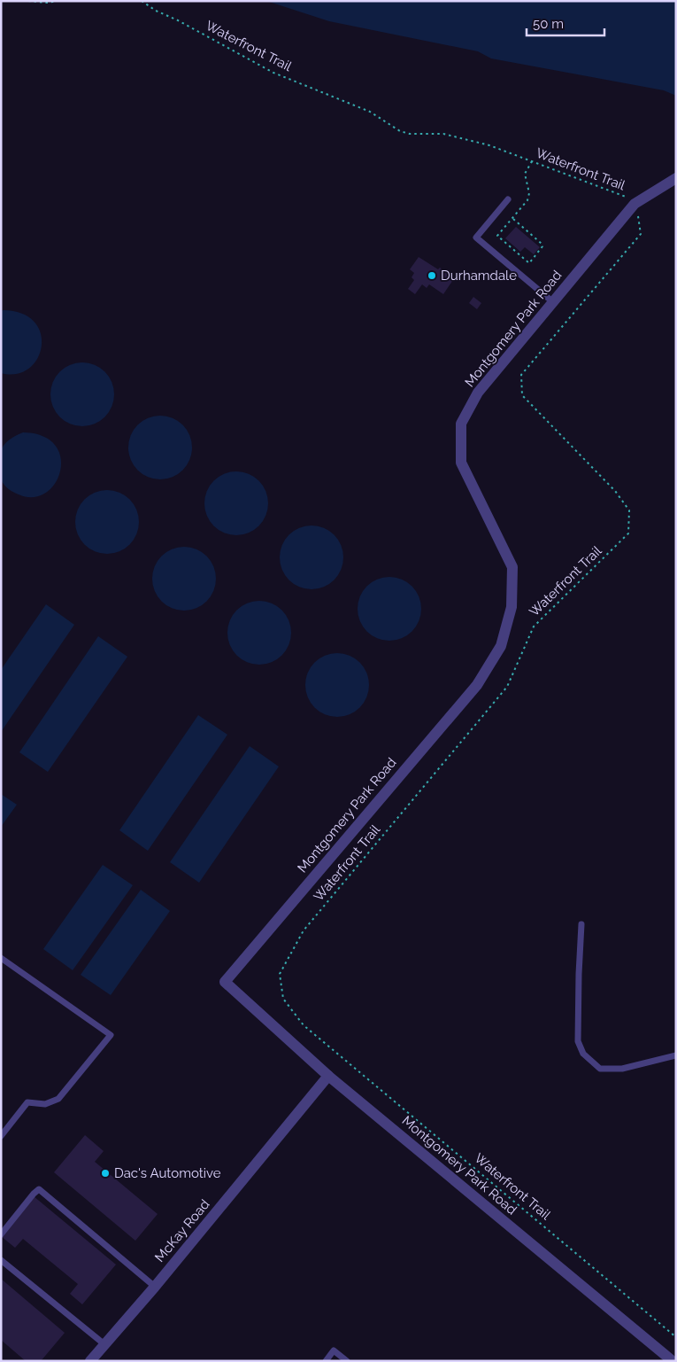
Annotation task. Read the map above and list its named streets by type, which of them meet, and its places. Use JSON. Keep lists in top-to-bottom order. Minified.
{"streets":{"street":["Montgomery Park Road","McKay Road"],"path":["Waterfront Trail"]},"crossings":[["Waterfront Trail","Montgomery Park Road"],["Montgomery Park Road","McKay Road"]],"places":["Durhamdale","Dac's Automotive"],"scale_bar":"50 m"}
